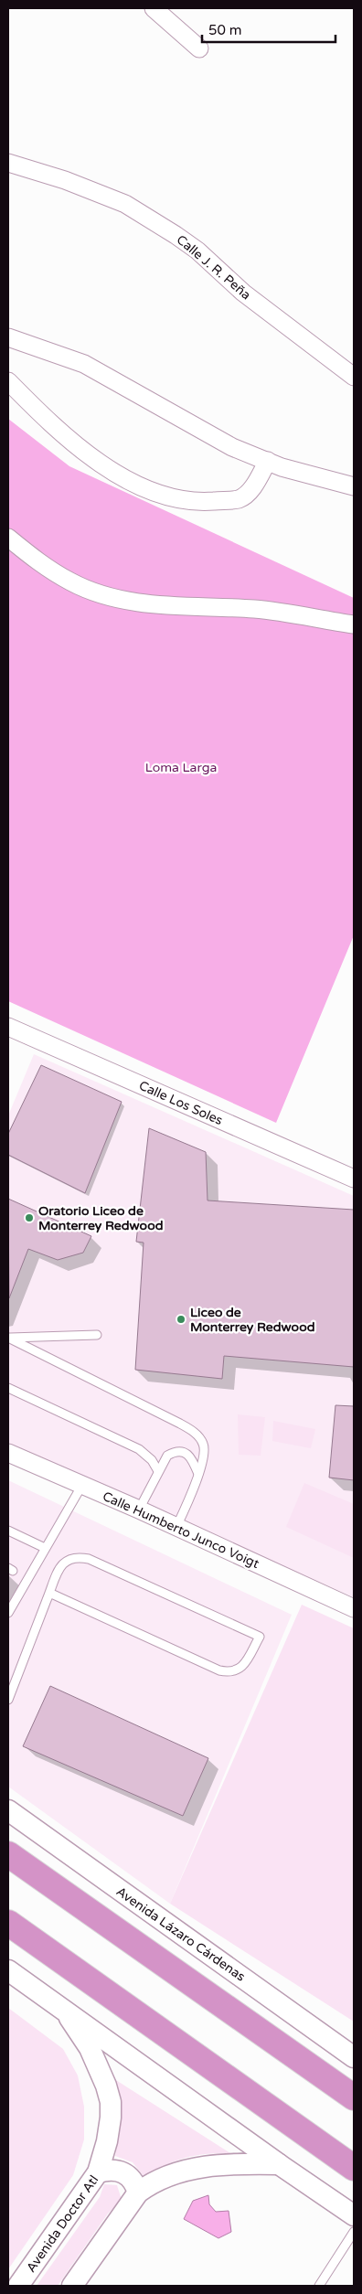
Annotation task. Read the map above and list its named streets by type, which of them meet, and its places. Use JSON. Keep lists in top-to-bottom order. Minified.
{"streets":{"street":["Calle J. R. Peña","Calle Los Soles","Calle Humberto Junco Voigt","Avenida Lázaro Cárdenas","Avenida Doctor Atl"]},"parks":["Loma Larga"],"places":["Oratorio Liceo de Monterrey Redwood","Liceo de Monterrey Redwood"],"scale_bar":"50 m"}
